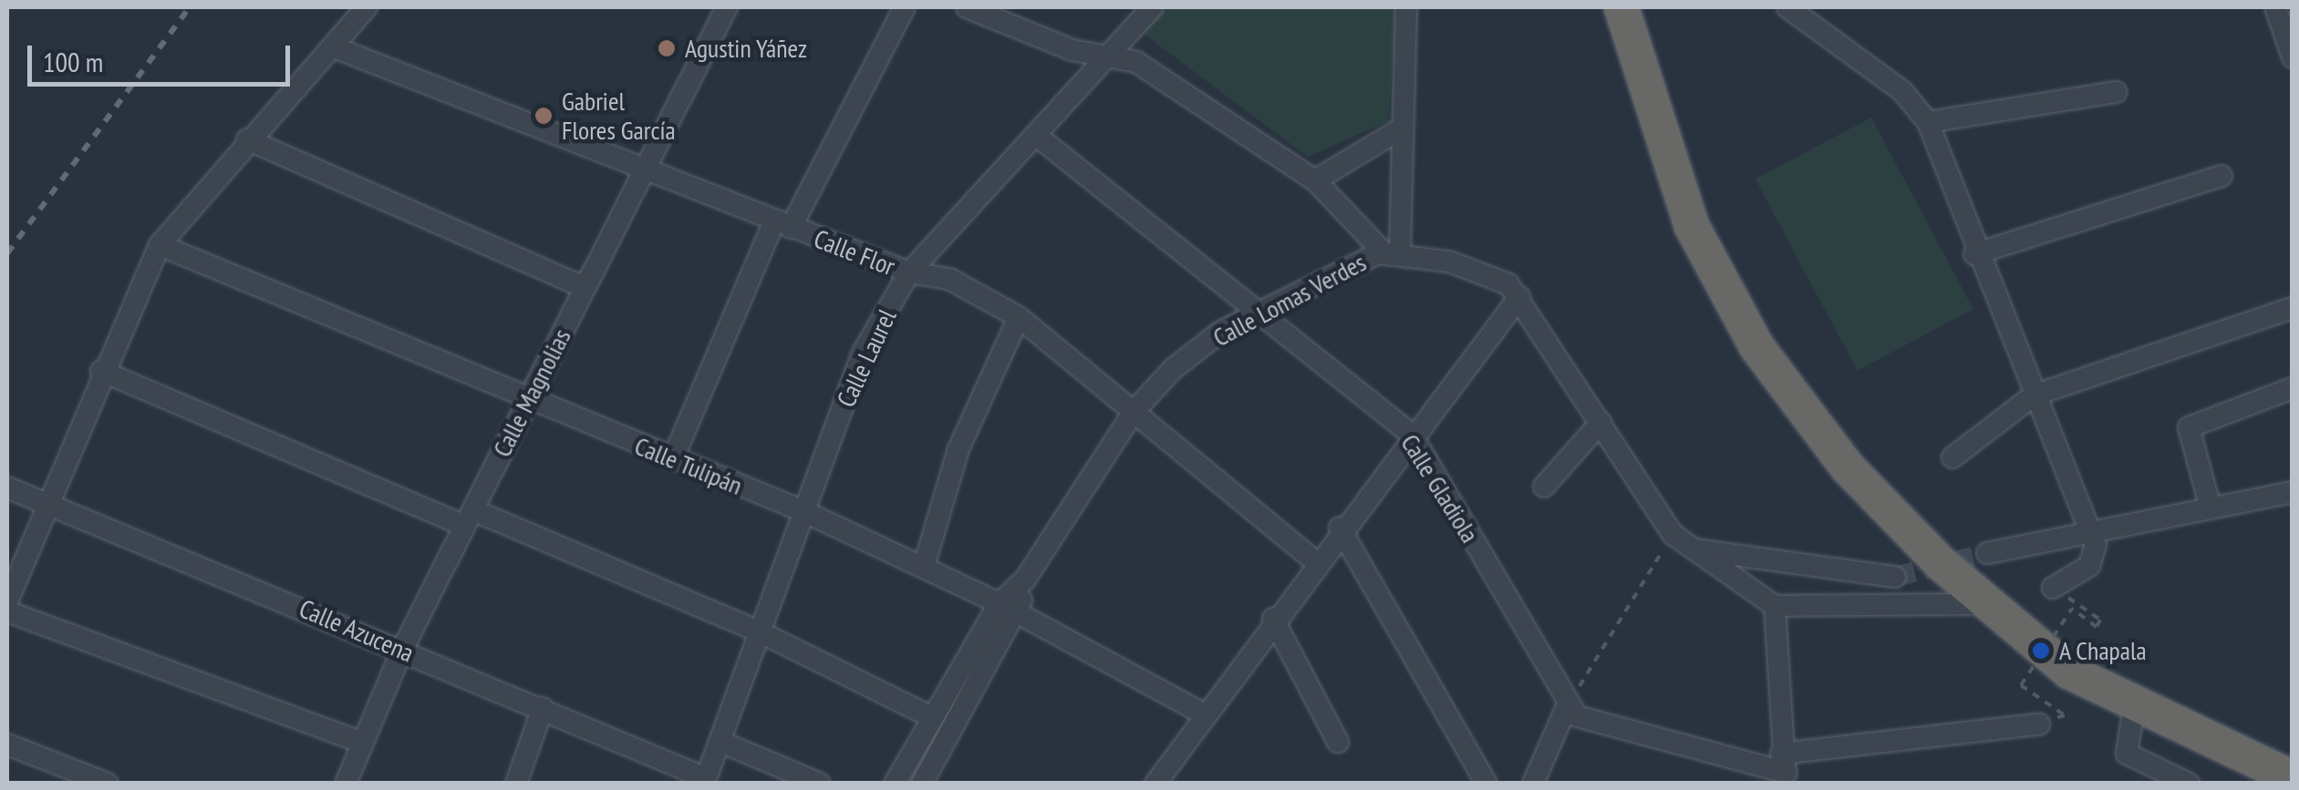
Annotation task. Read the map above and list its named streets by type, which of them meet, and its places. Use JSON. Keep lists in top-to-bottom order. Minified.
{"streets":{"street":["Calle Flor","Calle Lomas Verdes","Calle Laurel","Calle Magnolias","Calle Tulipán","Calle Gladiola","Calle Azucena"]},"crossings":[["Calle Flor","Calle Lomas Verdes"],["Calle Flor","Calle Laurel"],["Calle Flor","Calle Magnolias"],["Calle Lomas Verdes","Calle Tulipán"],["Calle Lomas Verdes","Calle Gladiola"],["Calle Laurel","Calle Tulipán"],["Calle Laurel","Calle Gladiola"],["Calle Laurel","Calle Azucena"],["Calle Magnolias","Calle Tulipán"],["Calle Magnolias","Calle Azucena"]],"places":["Agustin Yáñez","Gabriel Flores García","A Chapala"],"scale_bar":"100 m"}
